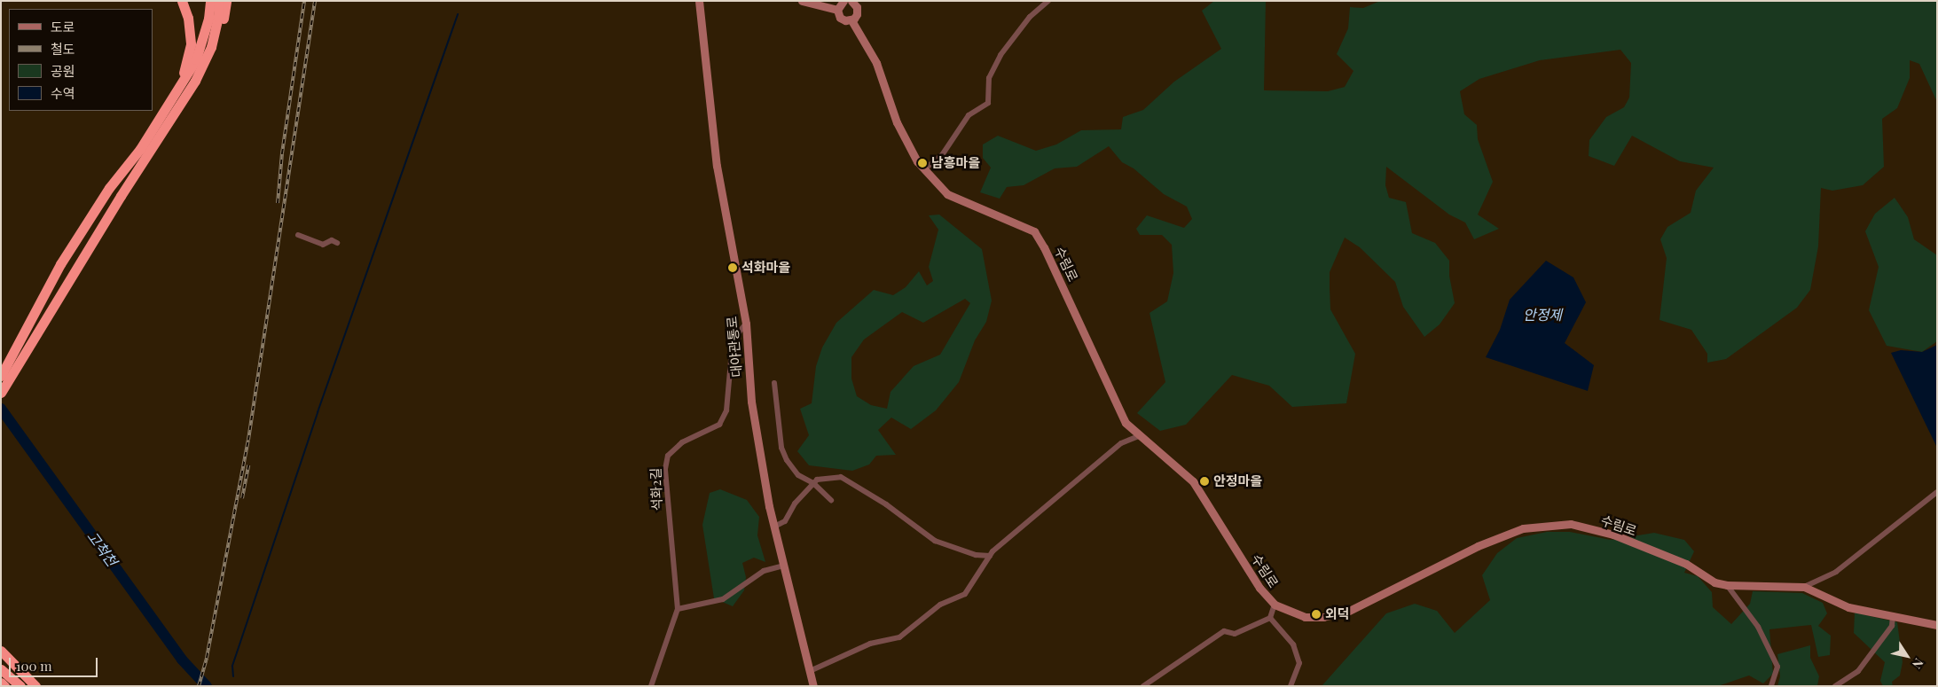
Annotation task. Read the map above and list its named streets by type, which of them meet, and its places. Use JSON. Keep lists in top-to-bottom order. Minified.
{"streets":{"main road":["수림로","대야관통로"],"street":["석화2길"]},"crossings":[["대야관통로","석화2길"]],"water":["안정제","고척천"],"places":["남흥마을","석화마을","안정마을","외덕"],"legend":["도로","철도","공원","수역"],"scale_bar":"100 m","north":"bottom right"}
